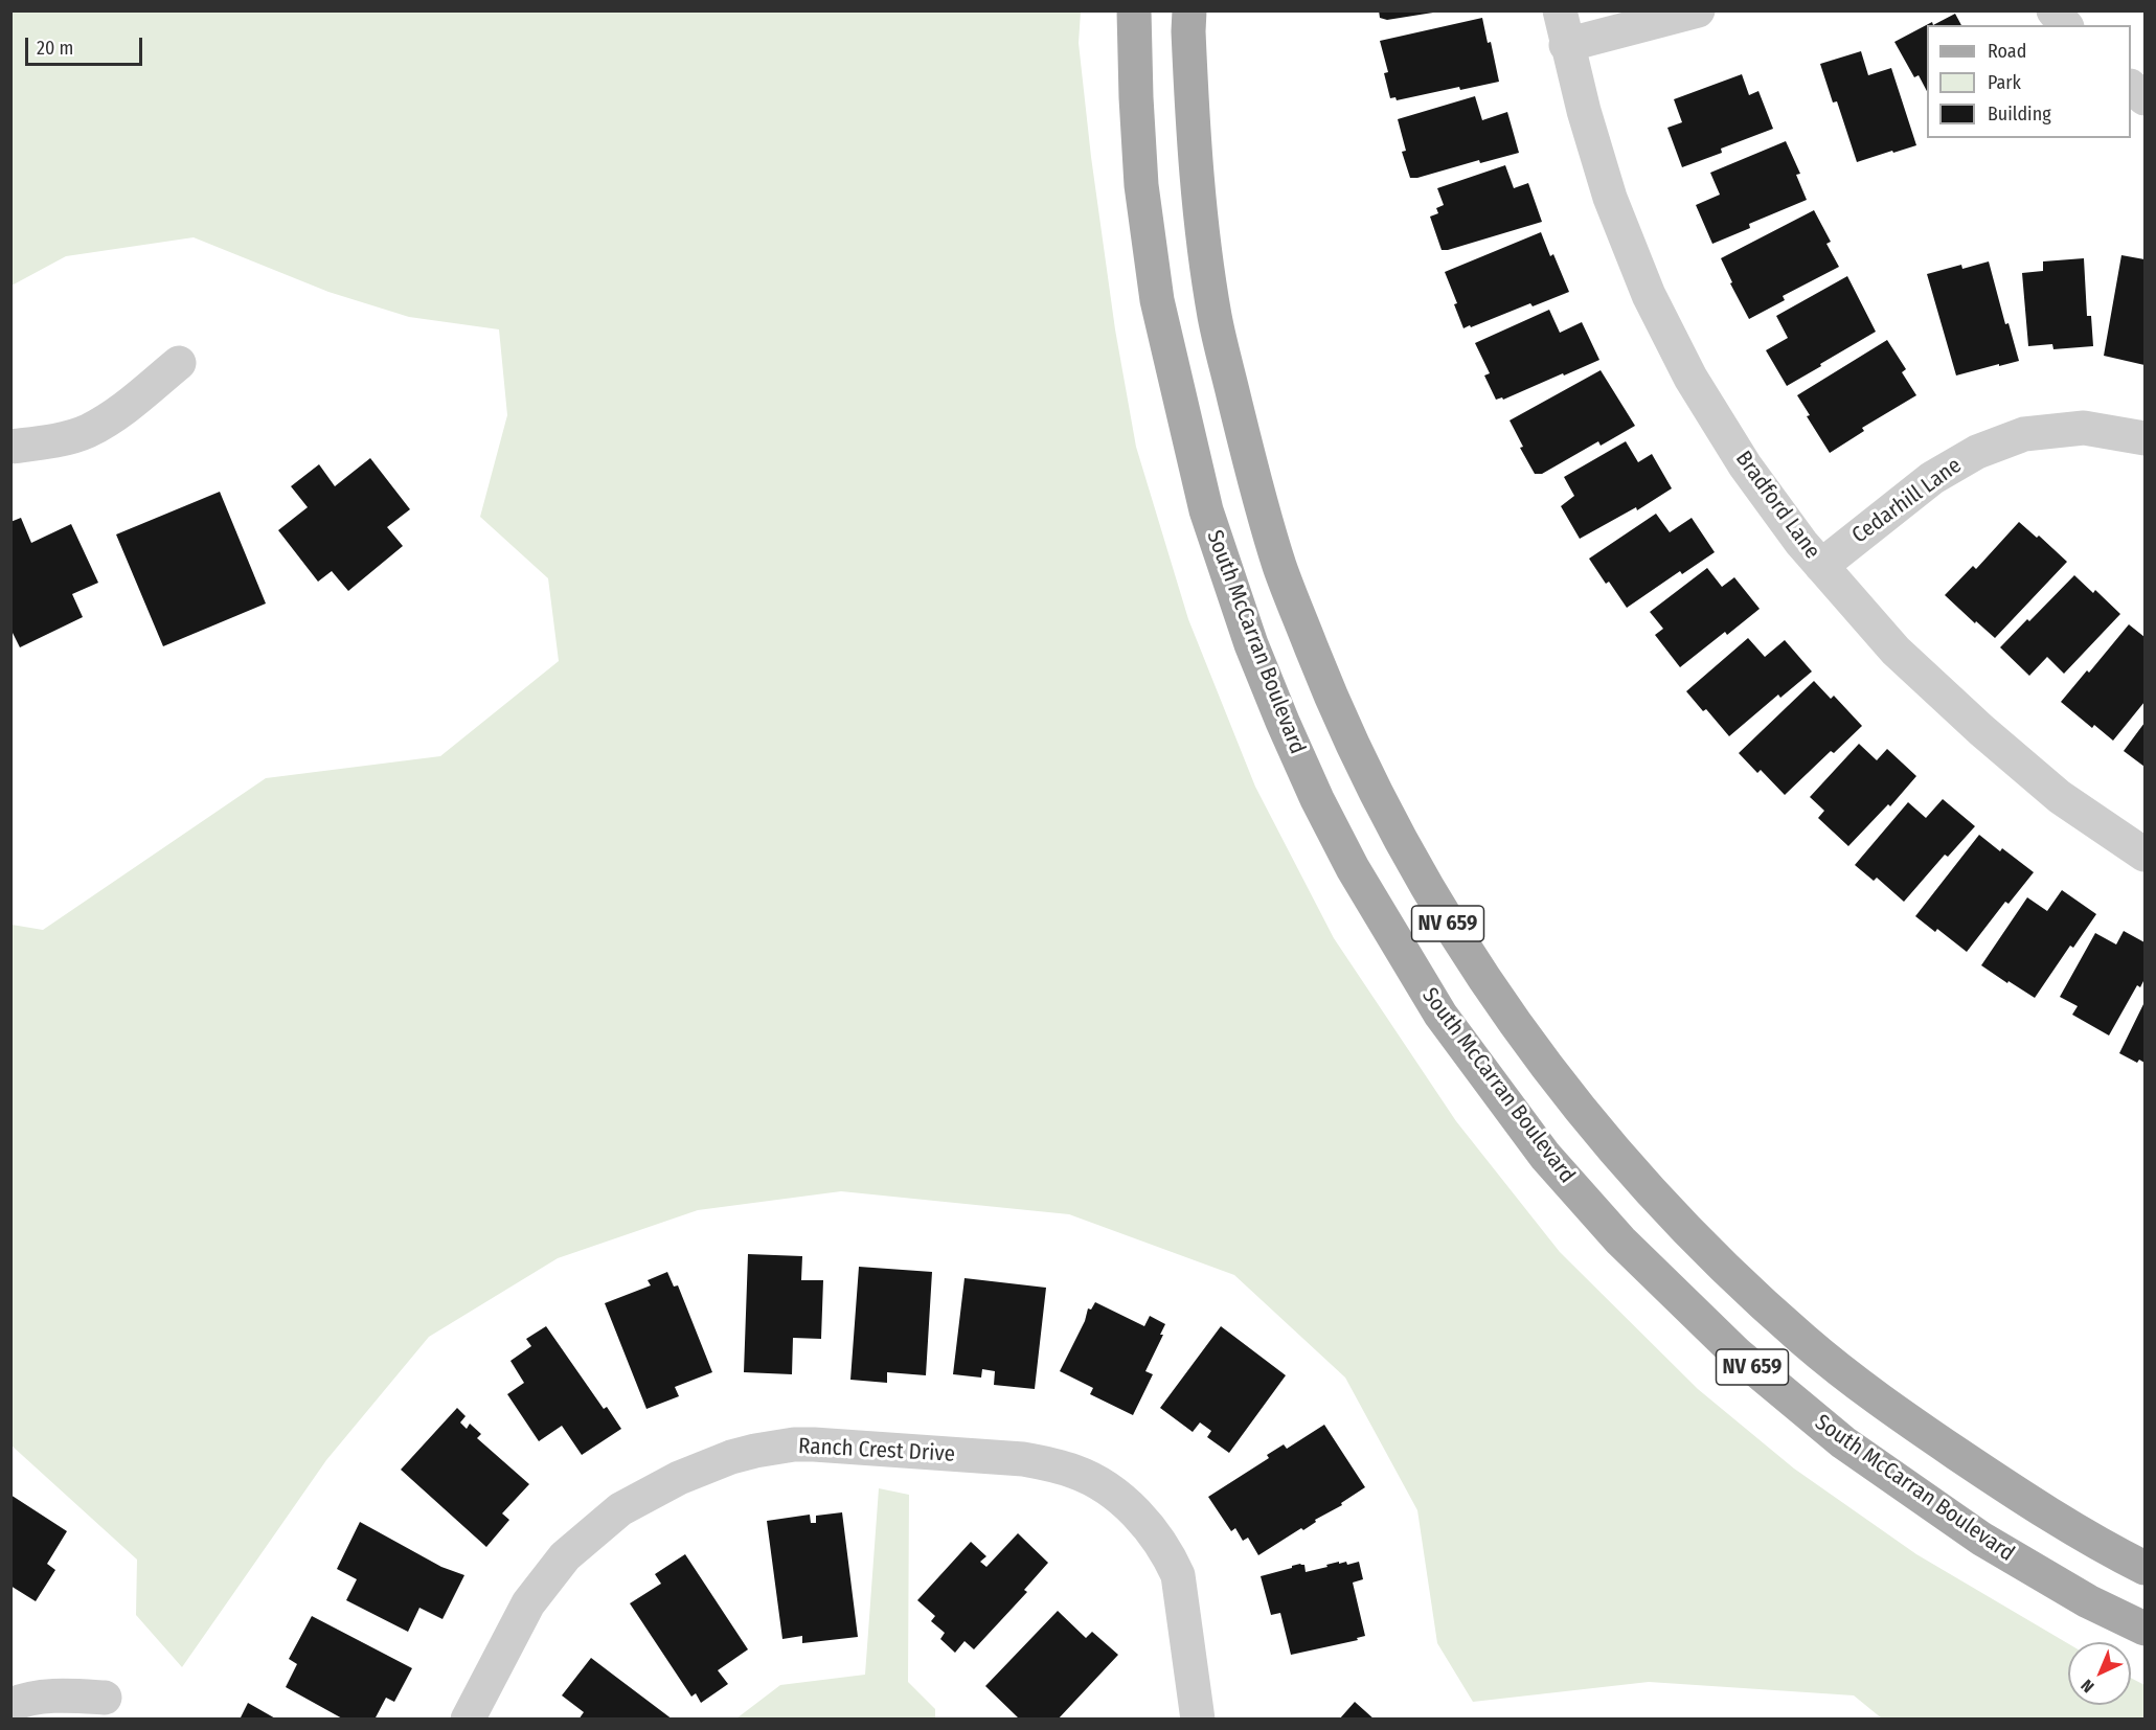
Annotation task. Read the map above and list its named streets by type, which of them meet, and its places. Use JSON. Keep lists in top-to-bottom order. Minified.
{"streets":{"main road":["South McCarran Boulevard","NV 659"],"street":["Cedarhill Lane","Bradford Lane","Ranch Crest Drive"]},"crossings":[["Cedarhill Lane","Bradford Lane"]],"legend":["Road","Park","Building"],"scale_bar":"20 m","north":"bottom left"}
